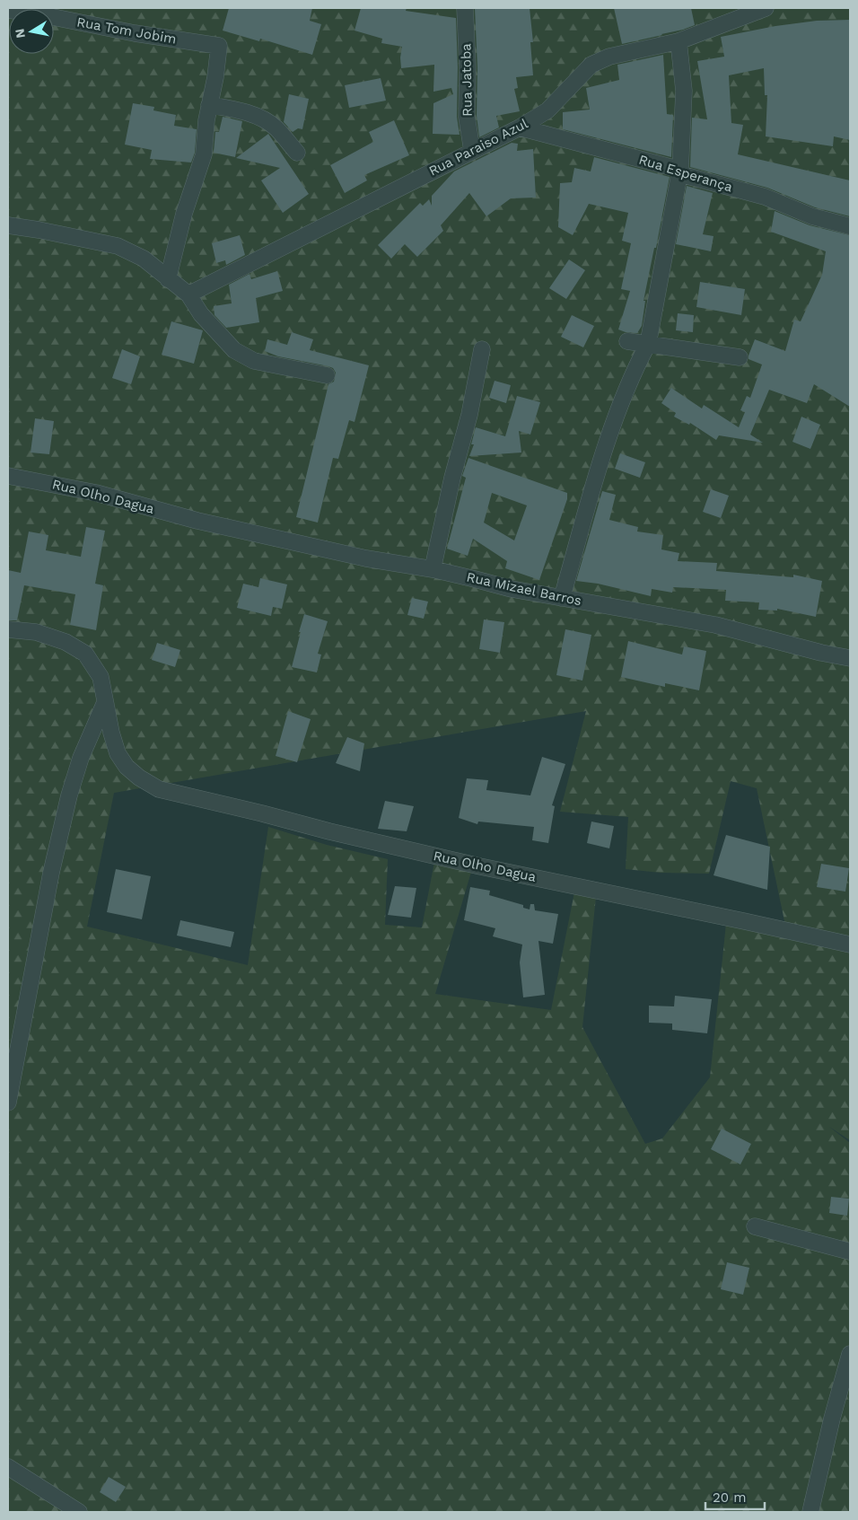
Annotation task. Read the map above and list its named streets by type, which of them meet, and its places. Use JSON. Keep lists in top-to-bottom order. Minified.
{"streets":{"street":["Rua Tom Jobim","Rua Jatoba","Rua Paraiso Azul","Rua Esperança","Rua Olho Dagua","Rua Mizael Barros"]},"crossings":[["Rua Jatoba","Rua Paraiso Azul"],["Rua Paraiso Azul","Rua Esperança"],["Rua Olho Dagua","Rua Mizael Barros"]],"scale_bar":"20 m","north":"left"}
